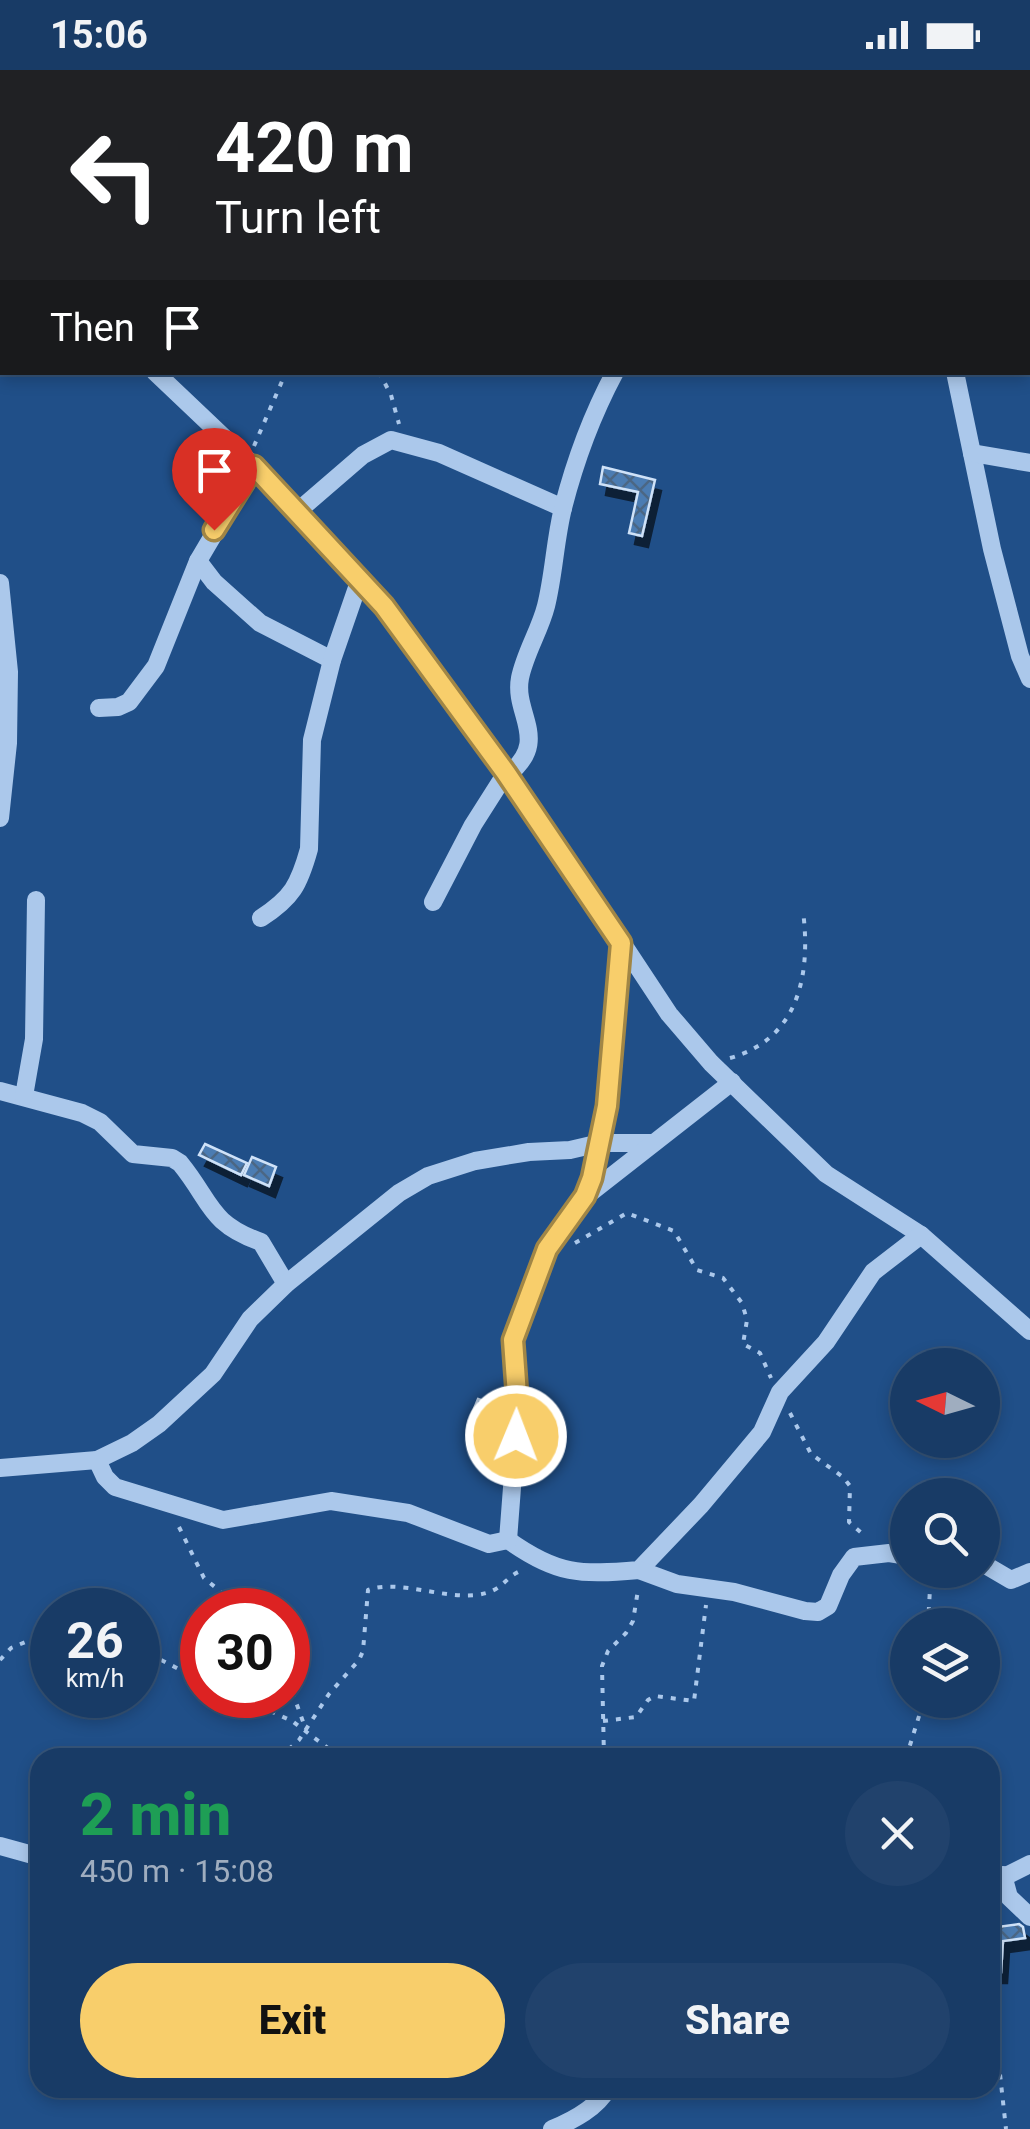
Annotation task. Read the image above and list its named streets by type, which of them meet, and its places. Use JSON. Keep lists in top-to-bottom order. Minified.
{"north":"left","page":{"status":"15:06","turn":["420 m","Turn left"],"then":"Then","speed":"26 km/h","limit":"30","heading":["2 min","450 m · 15:08"],"buttons":["Exit","Share"]}}
